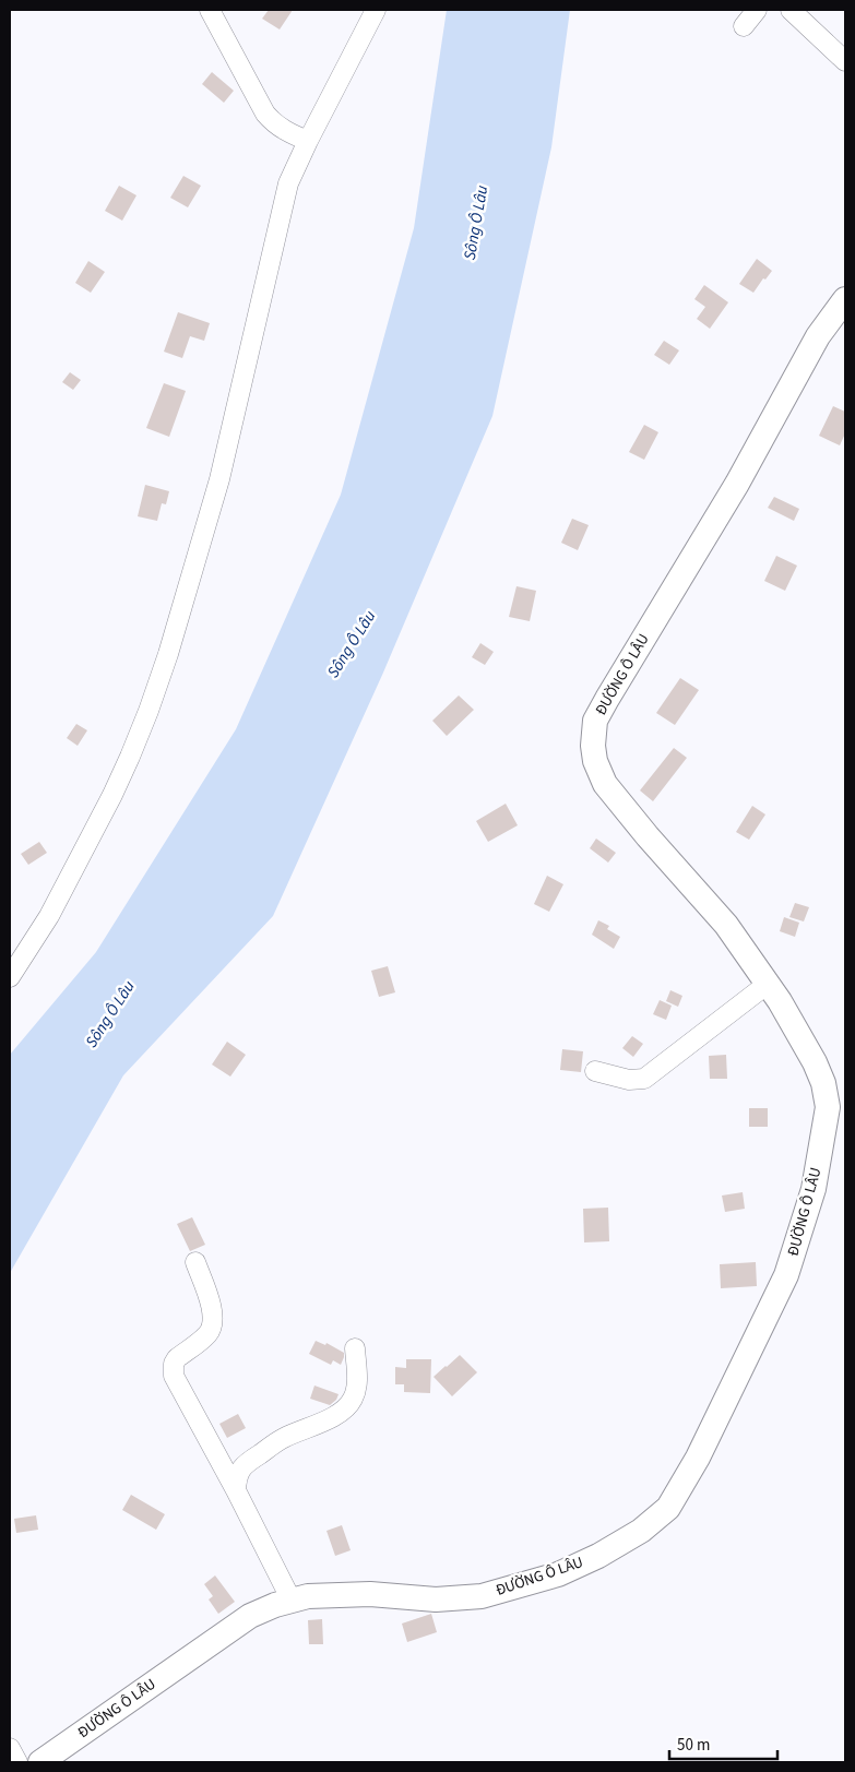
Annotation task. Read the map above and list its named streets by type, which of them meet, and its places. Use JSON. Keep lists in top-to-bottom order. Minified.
{"streets":{"main road":["ĐƯỜNG Ô LÂU"]},"water":["Sông Ô Lâu"],"scale_bar":"50 m"}
